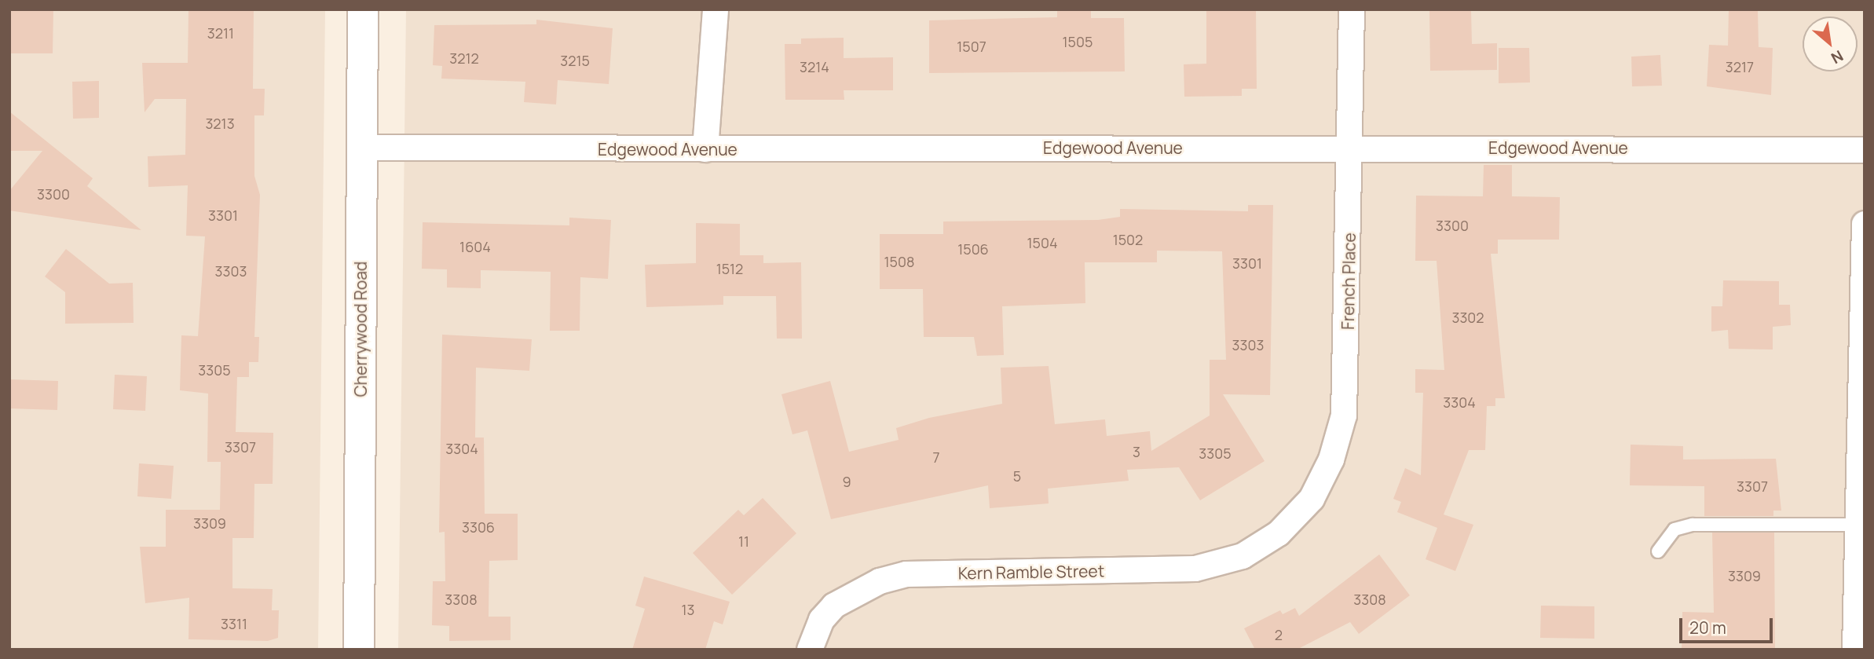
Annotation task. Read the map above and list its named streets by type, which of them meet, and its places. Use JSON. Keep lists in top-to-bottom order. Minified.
{"streets":{"street":["Edgewood Avenue","French Place","Cherrywood Road","Kern Ramble Street"]},"crossings":[["Edgewood Avenue","French Place"],["Edgewood Avenue","Cherrywood Road"],["French Place","Kern Ramble Street"]],"house_numbers":["3211","1505","1507","3212","3215","3214","3217","3213","3300","3301","3300","1502","1504","1604","1506","1508","3301","1512","3303","3302","3303","3305","3304","3307","3304","3","3305","7","5","9","3307","3309","3306","11","3309","3308","3308","13","3311","2"],"scale_bar":"20 m","north":"bottom right"}
